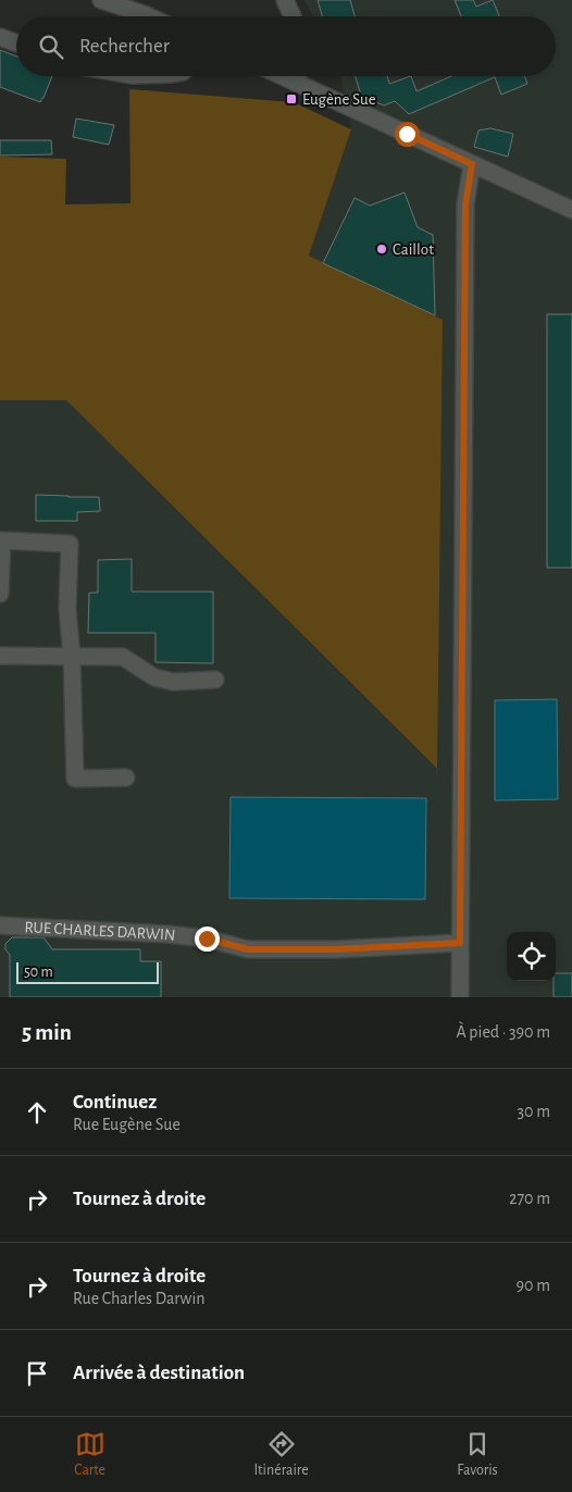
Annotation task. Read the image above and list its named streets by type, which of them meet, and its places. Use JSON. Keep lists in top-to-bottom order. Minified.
{"streets":{"street":["RUE CHARLES DARWIN"]},"places":{"transit":["Eugène Sue"],"other":["Caillot"]},"scale_bar":"50 m","page":{"search":"Rechercher","scale":"50 m","heading":["5 min","À pied · 390 m"],"list":[["Continuez","Rue Eugène Sue","30 m"],["Tournez à droite","270 m"],["Tournez à droite","Rue Charles Darwin","90 m"],"Arrivée à destination"],"nav":["Carte","Itinéraire","Favoris"]}}
